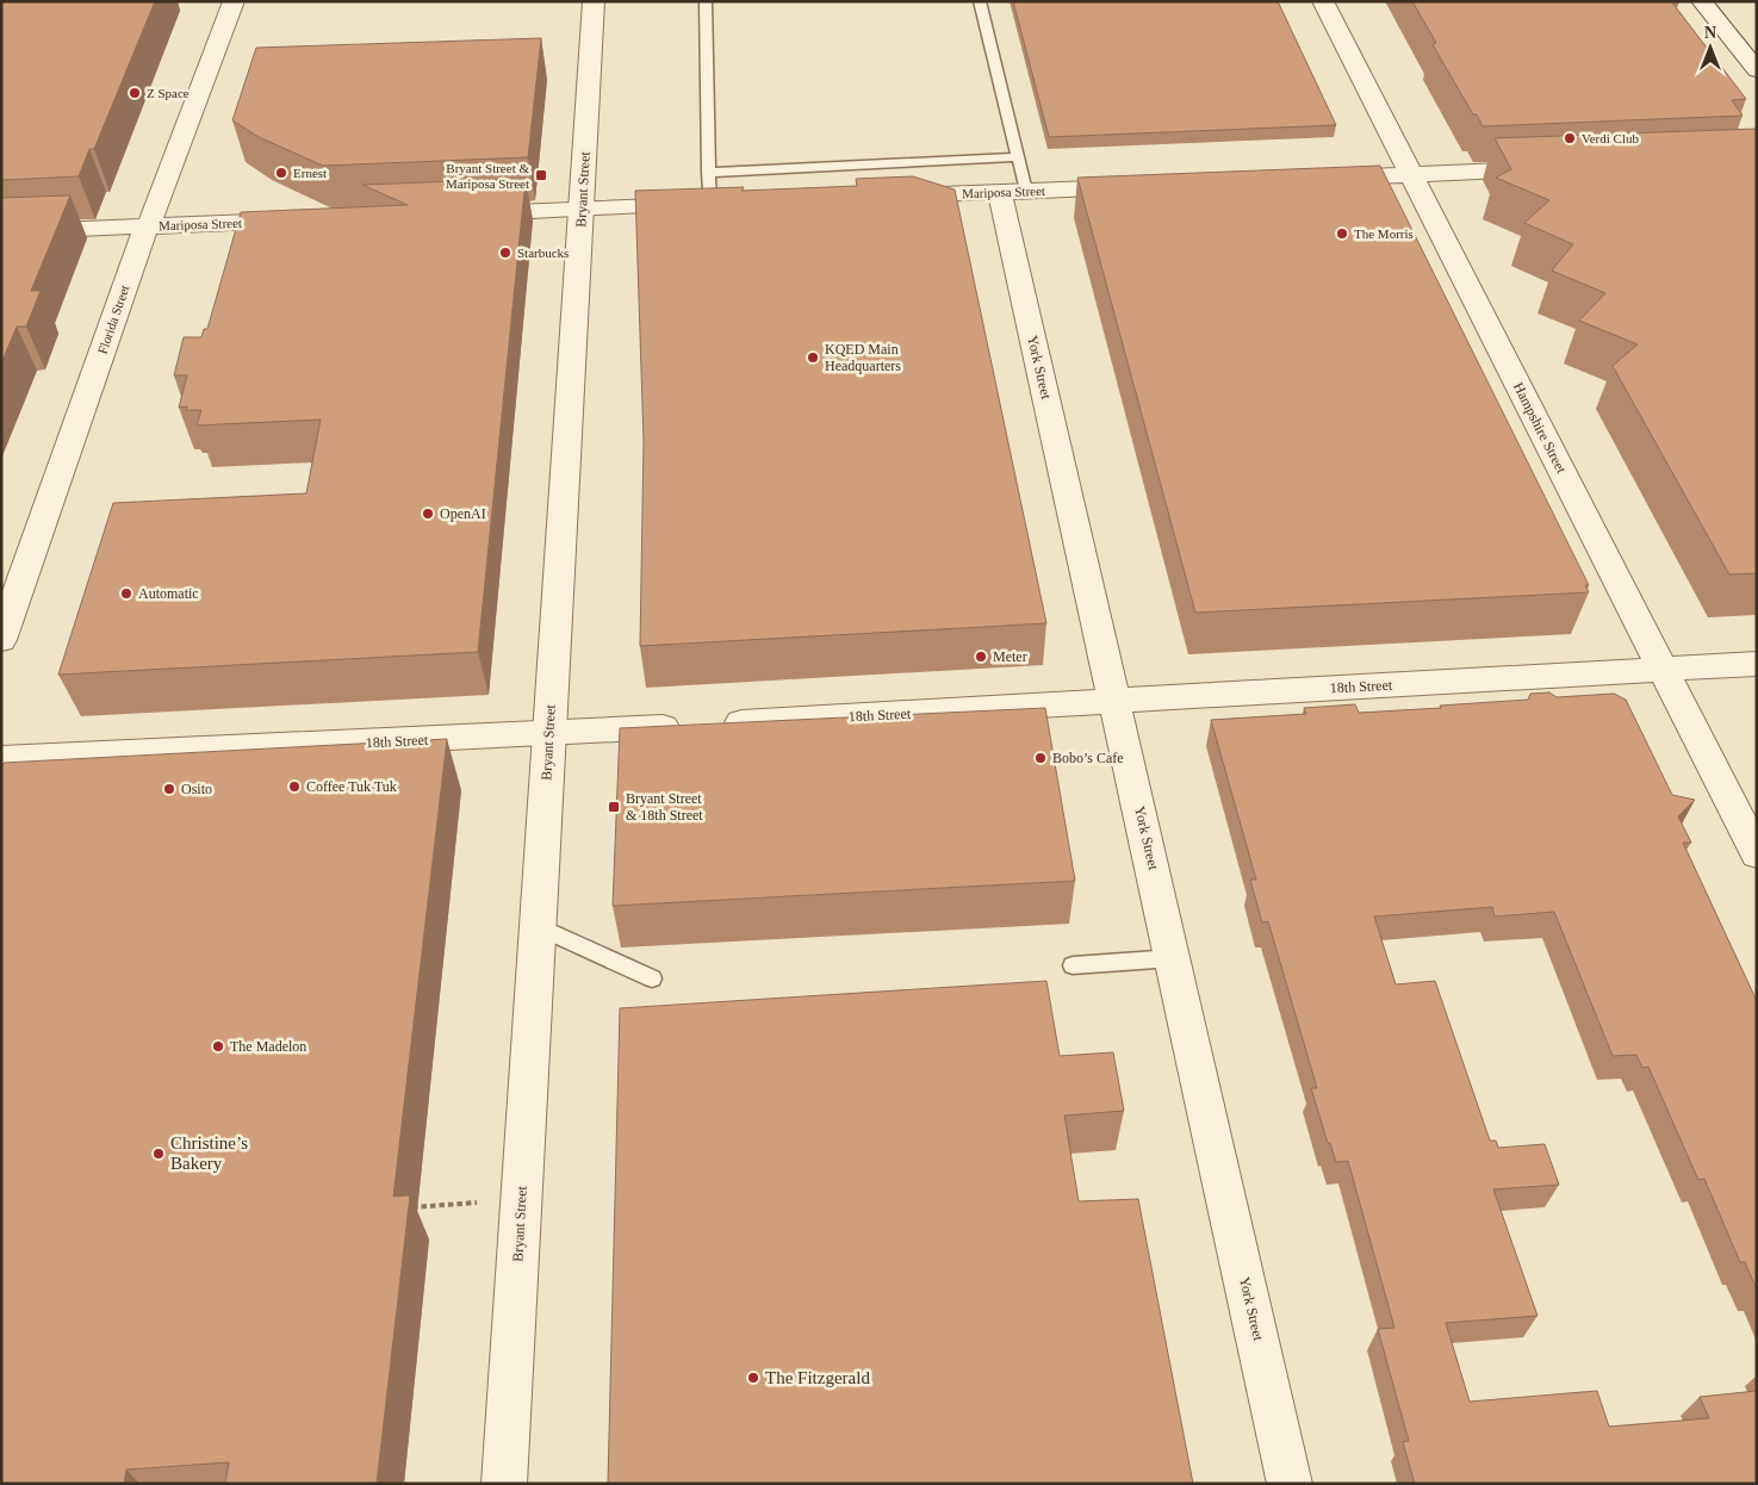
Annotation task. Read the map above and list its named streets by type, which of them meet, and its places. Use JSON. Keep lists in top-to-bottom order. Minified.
{"streets":{"street":["Bryant Street","Mariposa Street","Florida Street","York Street","Hampshire Street","18th Street"]},"crossings":[["Bryant Street","18th Street"],["Mariposa Street","Florida Street"],["Mariposa Street","York Street"],["York Street","18th Street"],["Hampshire Street","18th Street"]],"places":{"other":["Z Space","Verdi Club","Ernest","The Morris","Starbucks","KQED Main Headquarters","OpenAI","Automatic","Meter","Bobo’s Cafe","Coffee Tuk Tuk","Osito","The Madelon","Christine’s Bakery","The Fitzgerald"],"transit":["Bryant Street & Mariposa Street","Bryant Street & 18th Street"]},"north":"top"}
